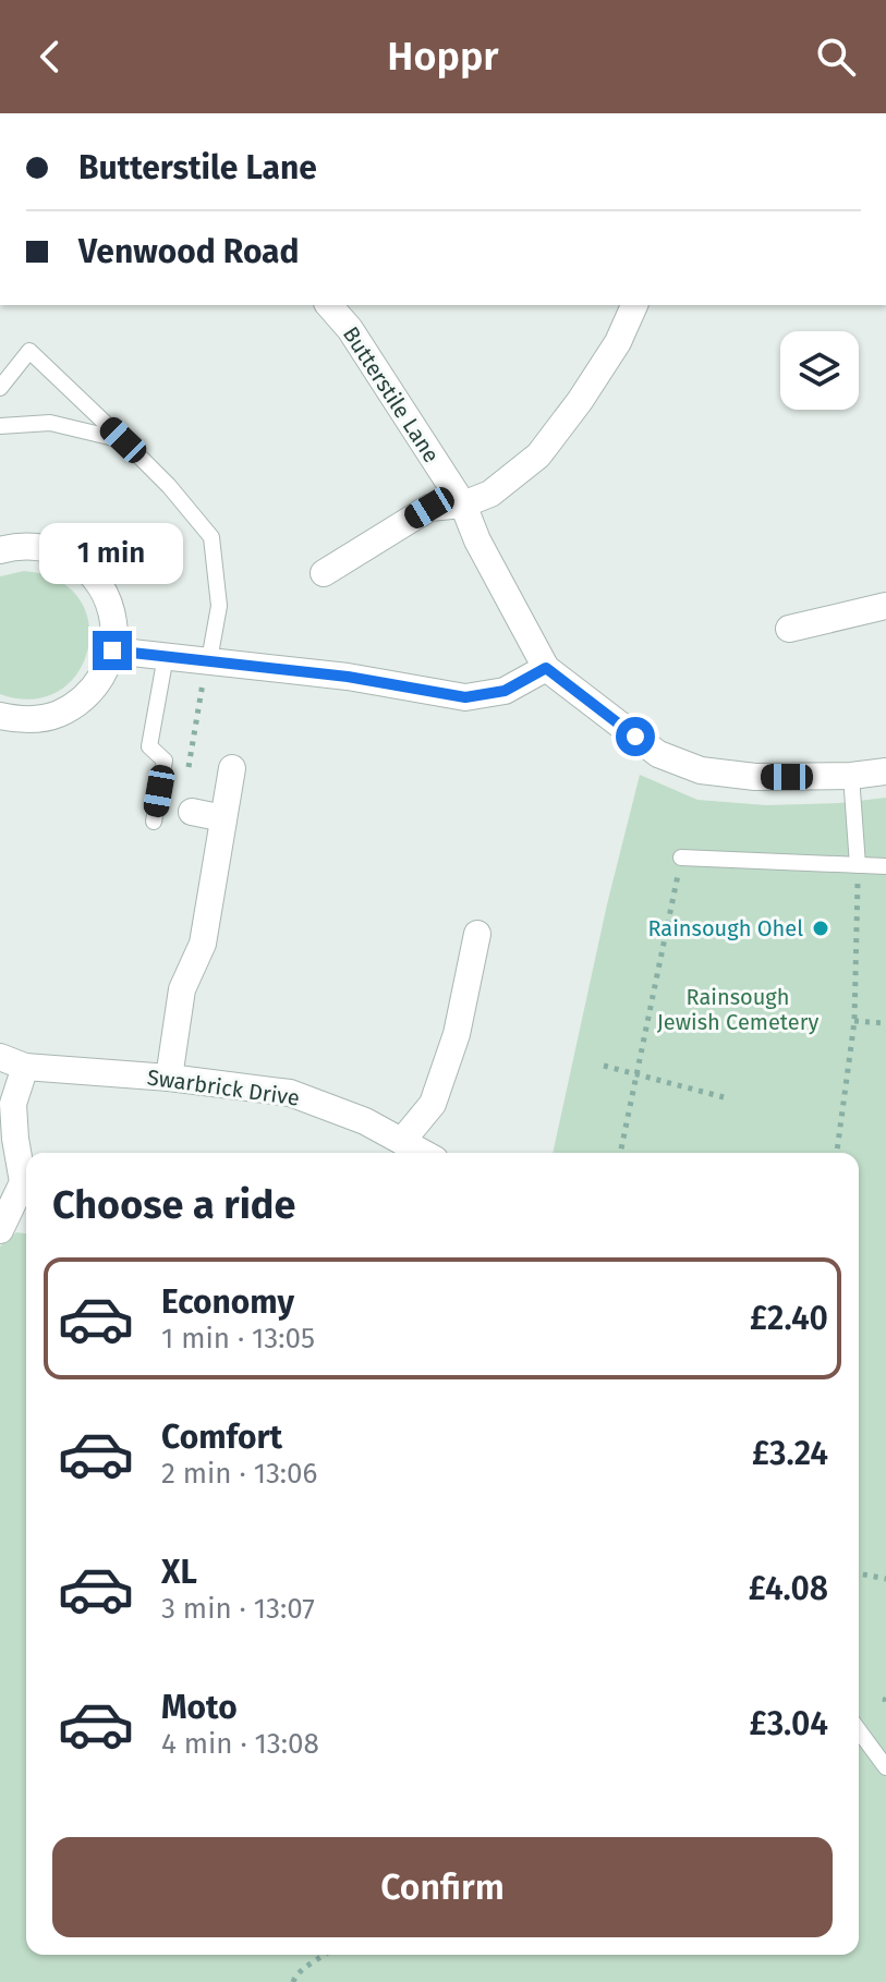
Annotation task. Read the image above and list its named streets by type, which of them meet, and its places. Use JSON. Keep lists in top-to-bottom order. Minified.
{"streets":{"street":["Butterstile Lane","Swarbrick Drive"]},"parks":["Rainsough Jewish Cemetery"],"places":["Rainsough Ohel"],"page":{"header":"Hoppr","banner":["Butterstile Lane","Venwood Road"],"bubble":"1 min","heading":"Choose a ride","list":[{"name":"Economy","note":"1 min · 13:05","value":"£2.40"},{"name":"Comfort","note":"2 min · 13:06","value":"£3.24"},{"name":"XL","note":"3 min · 13:07","value":"£4.08"},{"name":"Moto","note":"4 min · 13:08","value":"£3.04"}],"buttons":"Confirm"}}
